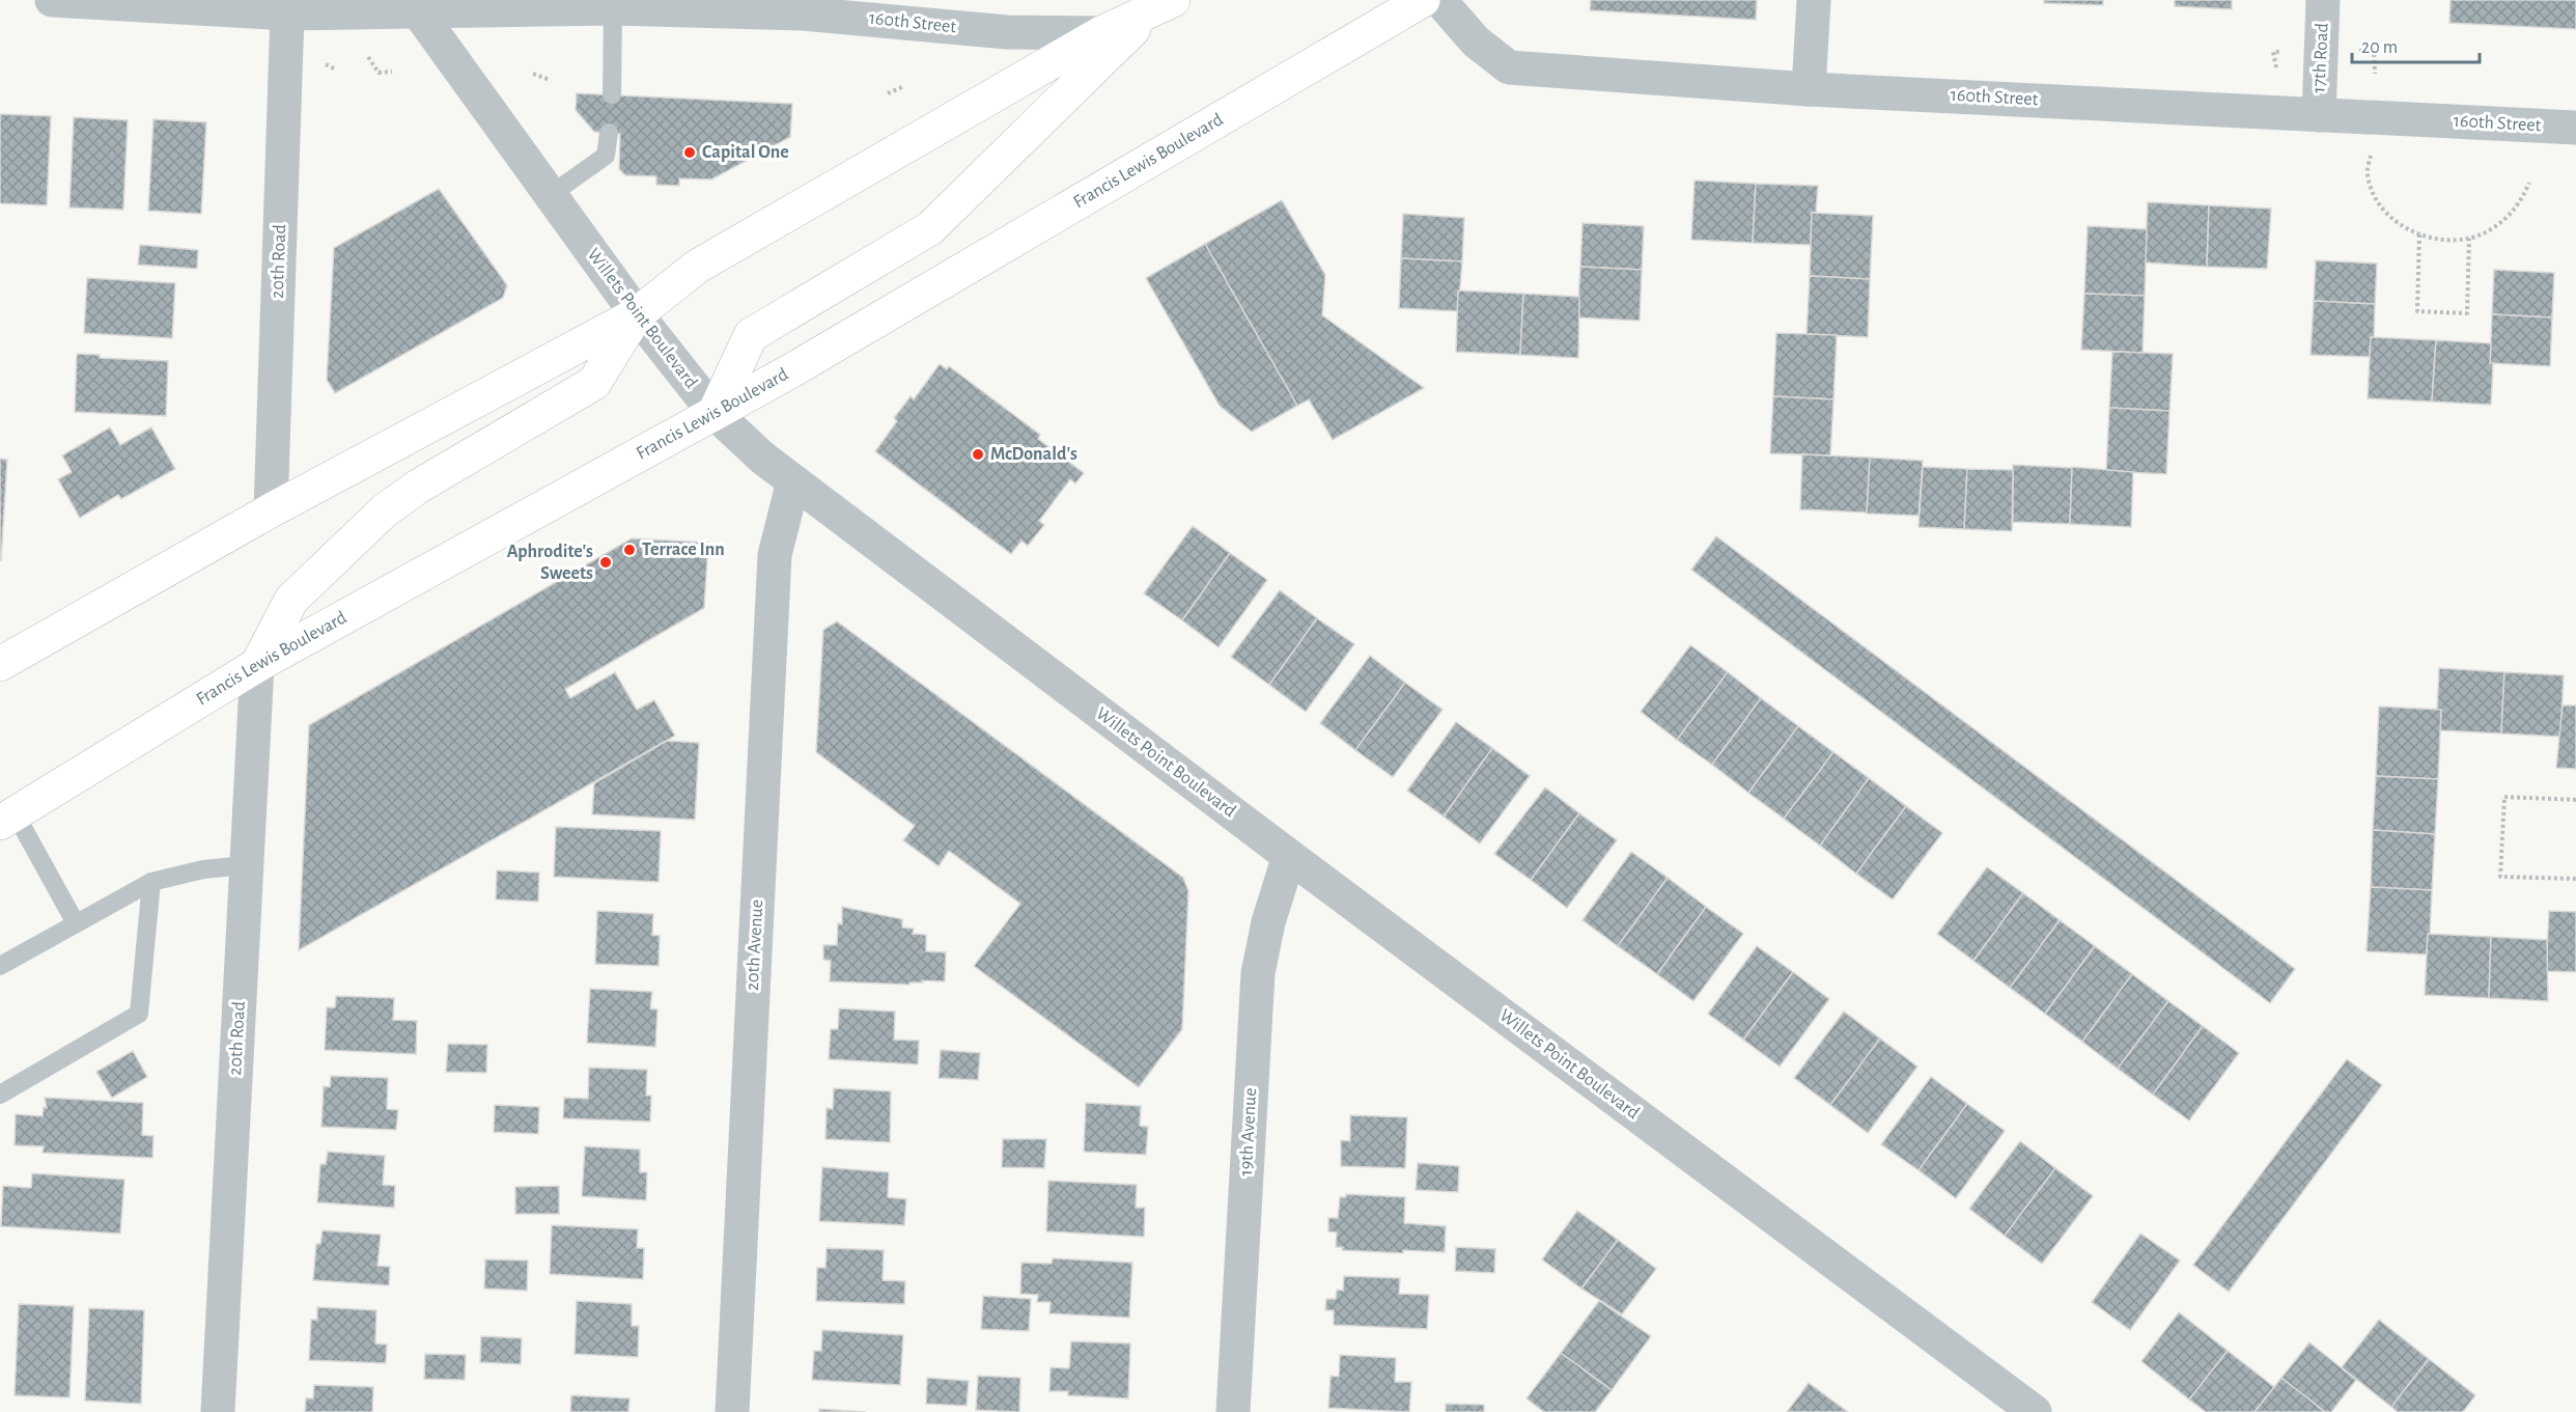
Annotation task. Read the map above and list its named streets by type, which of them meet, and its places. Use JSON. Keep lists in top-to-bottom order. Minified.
{"streets":{"main road":["Francis Lewis Boulevard"],"street":["160th Street","17th Road","20th Road","Willets Point Boulevard","20th Avenue","19th Avenue"]},"crossings":[["160th Street","17th Road"],["160th Street","20th Road"],["160th Street","Willets Point Boulevard"],["Francis Lewis Boulevard","20th Road"],["Francis Lewis Boulevard","Willets Point Boulevard"],["Willets Point Boulevard","20th Avenue"],["Willets Point Boulevard","19th Avenue"]],"places":["Capital One","McDonald's","Terrace Inn","Aphrodite's Sweets"],"scale_bar":"20 m"}
